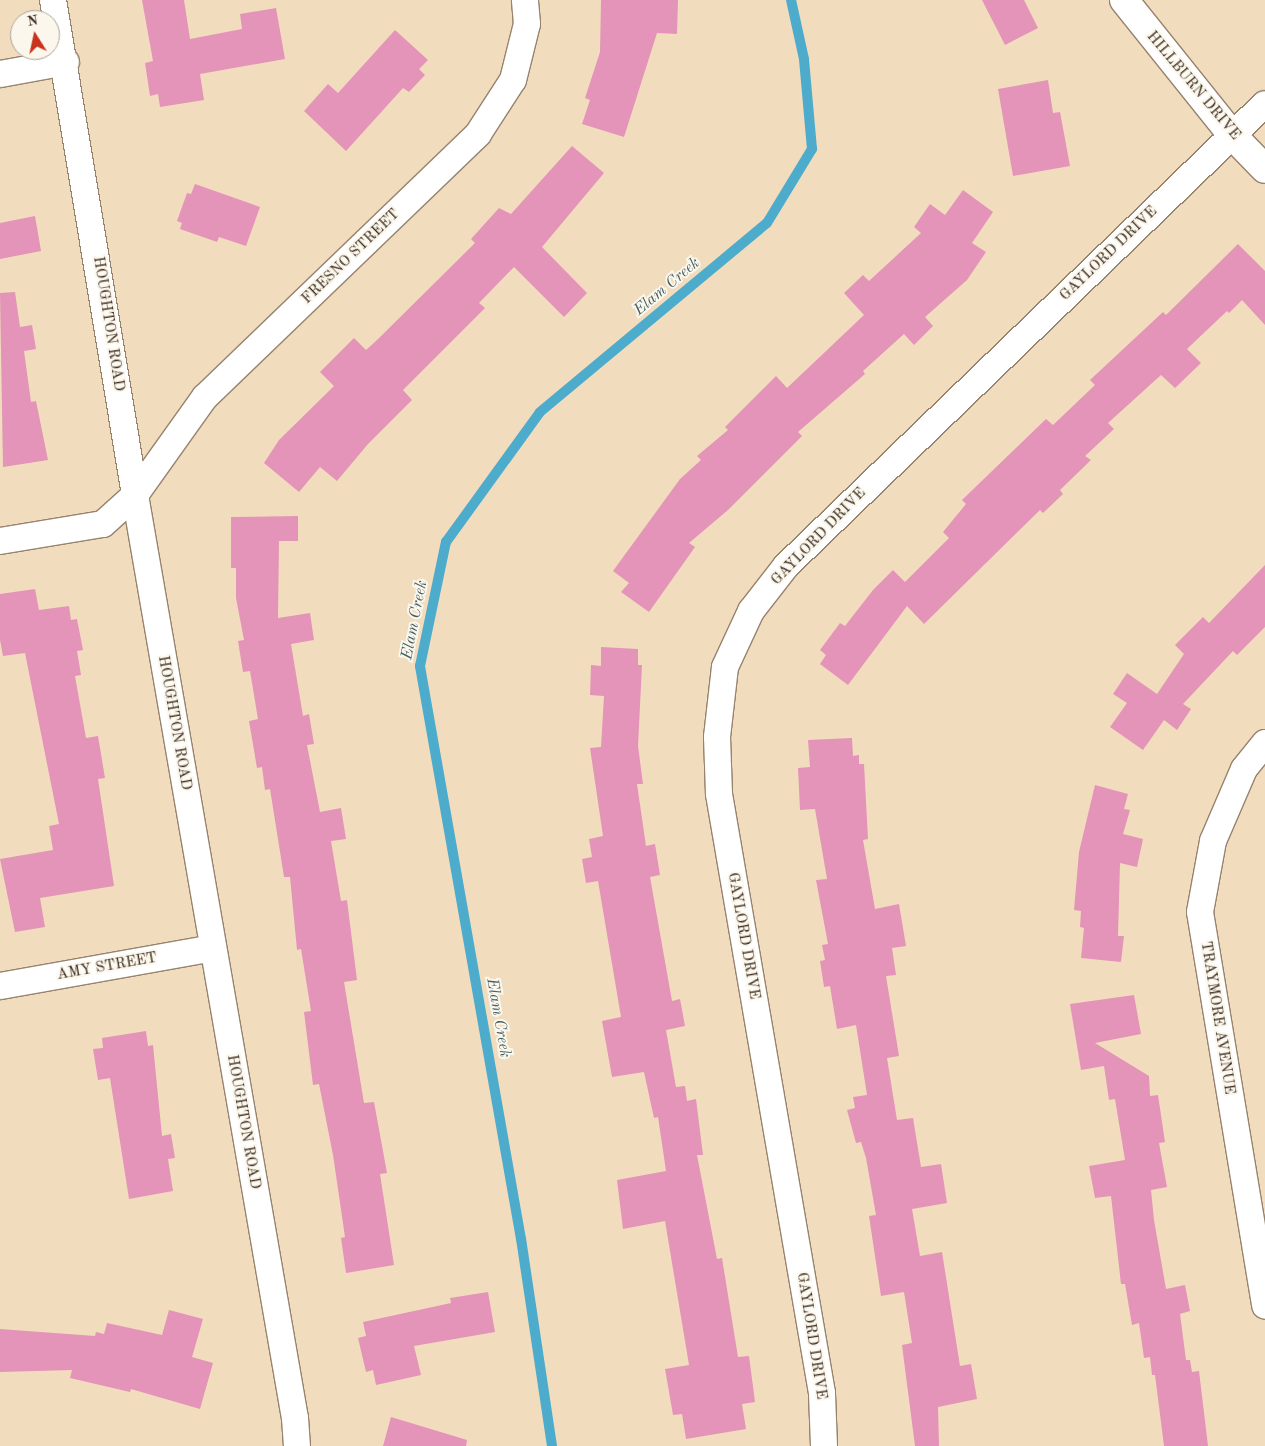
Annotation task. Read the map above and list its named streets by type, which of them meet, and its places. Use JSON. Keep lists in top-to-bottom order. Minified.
{"streets":{"street":["HILLBURN DRIVE","GAYLORD DRIVE","FRESNO STREET","HOUGHTON ROAD","AMY STREET","TRAYMORE AVENUE"]},"crossings":[["HILLBURN DRIVE","GAYLORD DRIVE"],["FRESNO STREET","HOUGHTON ROAD"],["HOUGHTON ROAD","AMY STREET"]],"water":["Elam Creek"],"north":"top"}
